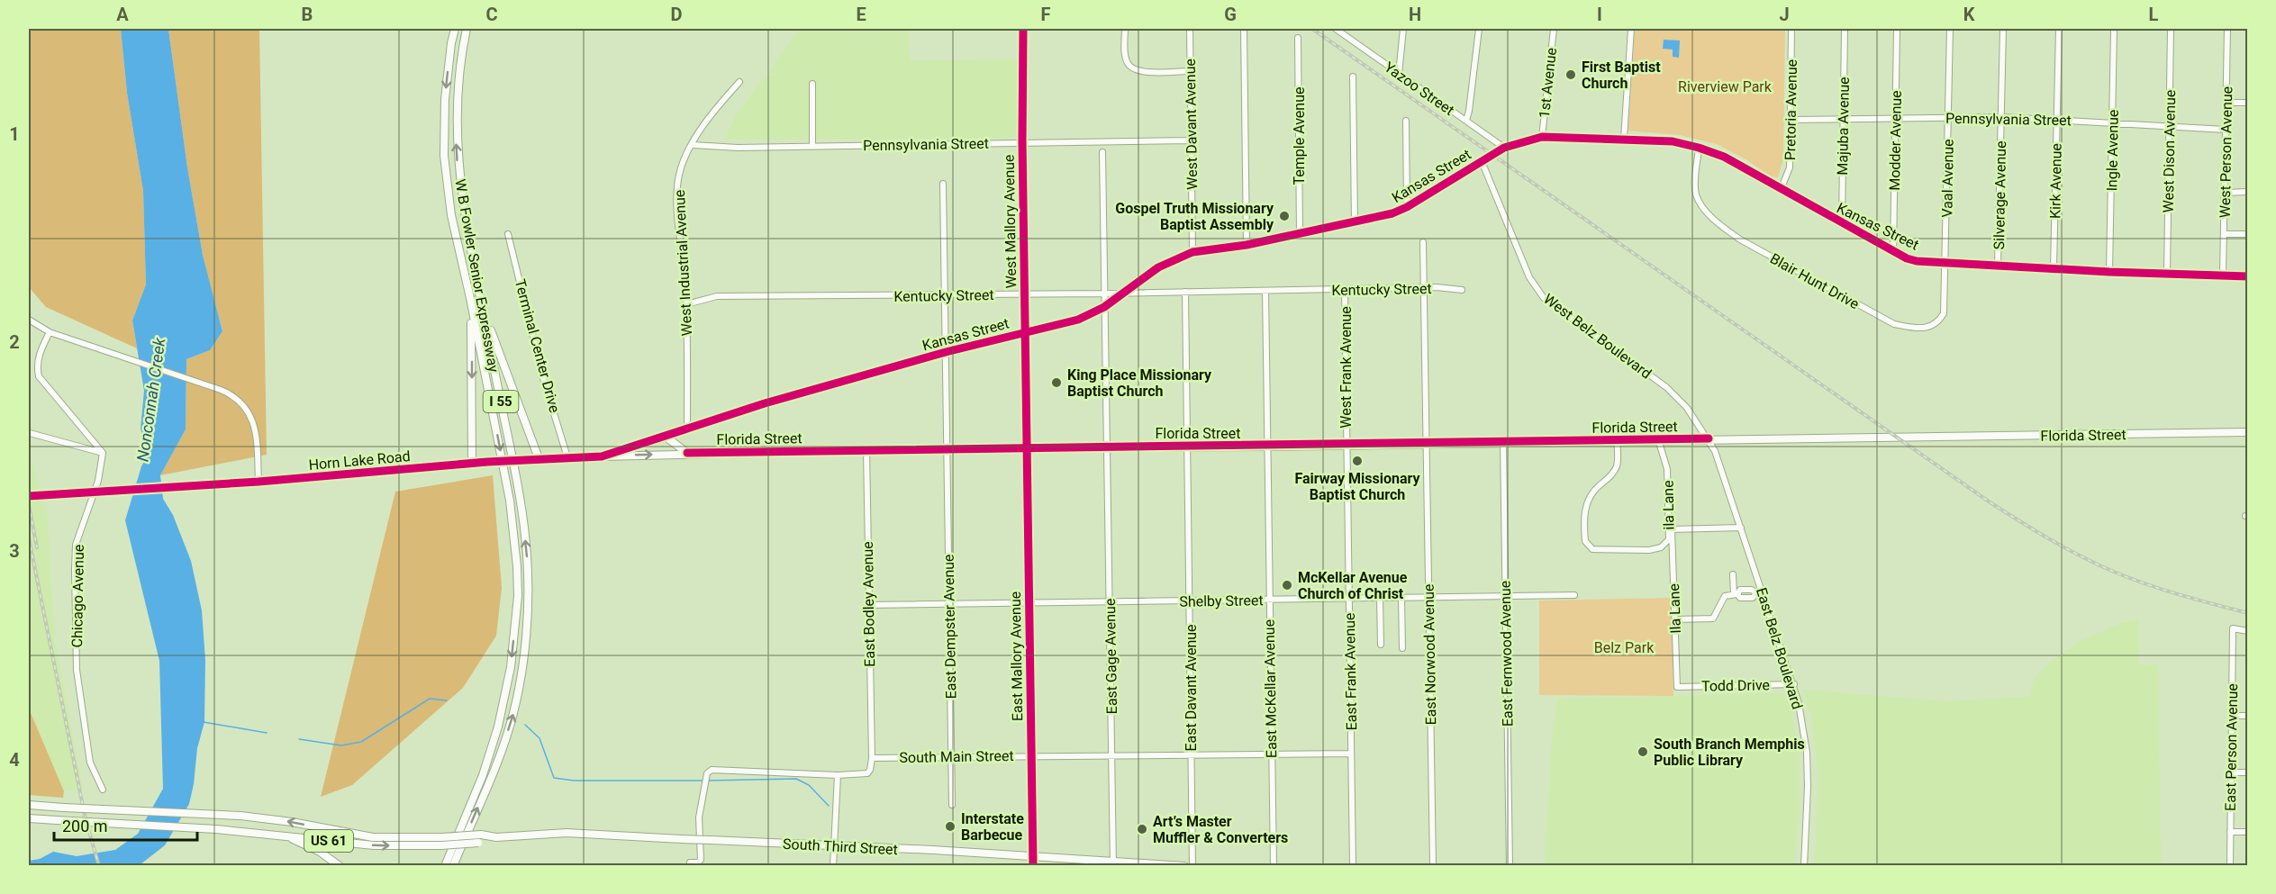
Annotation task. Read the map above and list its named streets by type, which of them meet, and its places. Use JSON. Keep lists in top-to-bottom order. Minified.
{"streets":{"highway":["W B Fowler Senior Expressway","I 55","US 61","South Third Street"],"main road":["Kansas Street","West Mallory Avenue","Florida Street","Horn Lake Road","East Mallory Avenue"],"street":["1st Avenue","Yazoo Street","Pretoria Avenue","Pennsylvania Street","West Davant Avenue","Majuba Avenue","Temple Avenue","Modder Avenue","Ingle Avenue","West Dison Avenue","West Person Avenue","Vaal Avenue","Kirk Avenue","Silverage Avenue","West Industrial Avenue","Blair Hunt Drive","Kentucky Street","West Belz Boulevard","Terminal Center Drive","West Frank Avenue","ila Lane","Chicago Avenue","Shelby Street","East Bodley Avenue","Ila Lane","East Dempster Avenue","East Belz Boulevard","East Fernwood Avenue","East Norwood Avenue","East Gage Avenue","East Frank Avenue","Todd Drive","East Davant Avenue","East McKellar Avenue","East Person Avenue","South Main Street"]},"crossings":[["1st Avenue","Kansas Street"],["Yazoo Street","Kansas Street"],["Pretoria Avenue","Pennsylvania Street"],["Pretoria Avenue","Kansas Street"],["Pennsylvania Street","West Davant Avenue"],["Pennsylvania Street","Majuba Avenue"],["Pennsylvania Street","Modder Avenue"],["Pennsylvania Street","Ingle Avenue"],["Pennsylvania Street","West Dison Avenue"],["Pennsylvania Street","West Person Avenue"],["Pennsylvania Street","Vaal Avenue"],["Pennsylvania Street","Kirk Avenue"],["Pennsylvania Street","Silverage Avenue"],["Pennsylvania Street","West Mallory Avenue"],["Pennsylvania Street","West Industrial Avenue"],["West Davant Avenue","Kansas Street"],["Majuba Avenue","Kansas Street"],["Temple Avenue","Kansas Street"],["Modder Avenue","Kansas Street"],["Ingle Avenue","Kansas Street"],["West Dison Avenue","Kansas Street"],["West Person Avenue","Kansas Street"],["Kansas Street","Vaal Avenue"],["Kansas Street","Kirk Avenue"],["Kansas Street","Silverage Avenue"],["Kansas Street","West Mallory Avenue"],["Kansas Street","West Industrial Avenue"],["Kansas Street","Blair Hunt Drive"],["Kansas Street","Kentucky Street"],["Kansas Street","West Belz Boulevard"],["Kansas Street","Terminal Center Drive"],["Kansas Street","Florida Street"],["Kansas Street","Horn Lake Road"],["Kansas Street","East Dempster Avenue"],["Kansas Street","East Gage Avenue"],["Vaal Avenue","Blair Hunt Drive"],["West Mallory Avenue","Kentucky Street"],["West Mallory Avenue","Florida Street"],["West Mallory Avenue","East Mallory Avenue"],["West Industrial Avenue","Kentucky Street"],["Kentucky Street","West Frank Avenue"],["Kentucky Street","East Dempster Avenue"],["Kentucky Street","East Norwood Avenue"],["Kentucky Street","East Gage Avenue"],["Kentucky Street","East McKellar Avenue"],["West Belz Boulevard","Florida Street"],["West Belz Boulevard","East Belz Boulevard"],["West Frank Avenue","Florida Street"],["West Frank Avenue","East Frank Avenue"],["Florida Street","ila Lane"],["Florida Street","East Bodley Avenue"],["Florida Street","East Dempster Avenue"],["Florida Street","East Belz Boulevard"],["Florida Street","East Fernwood Avenue"],["Florida Street","East Norwood Avenue"],["Florida Street","East Mallory Avenue"],["Florida Street","East Gage Avenue"],["Florida Street","East Frank Avenue"],["Florida Street","East Davant Avenue"],["Florida Street","East McKellar Avenue"],["Shelby Street","East Bodley Avenue"],["Shelby Street","East Dempster Avenue"],["Shelby Street","East Fernwood Avenue"],["Shelby Street","East Norwood Avenue"],["Shelby Street","East Mallory Avenue"],["Shelby Street","East Gage Avenue"],["Shelby Street","East Frank Avenue"],["Shelby Street","East Davant Avenue"],["Shelby Street","East McKellar Avenue"],["East Bodley Avenue","South Main Street"],["Ila Lane","East Belz Boulevard"],["Ila Lane","Todd Drive"],["East Dempster Avenue","South Main Street"],["East Belz Boulevard","Todd Drive"],["East Mallory Avenue","South Main Street"],["East Mallory Avenue","South Third Street"],["East Gage Avenue","South Main Street"],["East Gage Avenue","South Third Street"],["East Frank Avenue","South Main Street"],["East Davant Avenue","South Main Street"],["East McKellar Avenue","South Main Street"]],"water":["Nonconnah Creek"],"parks":["Riverview Park","Belz Park"],"places":["First Baptist Church","Gospel Truth Missionary Baptist Assembly","King Place Missionary Baptist Church","Fairway Missionary Baptist Church","McKellar Avenue Church of Christ","South Branch Memphis Public Library","Interstate Barbecue","Art’s Master Muffler & Converters"],"scale_bar":"200 m","grid":{"columns":["A","B","C","D","E","F","G","H","I","J","K","L"],"rows":["1","2","3","4"]}}
